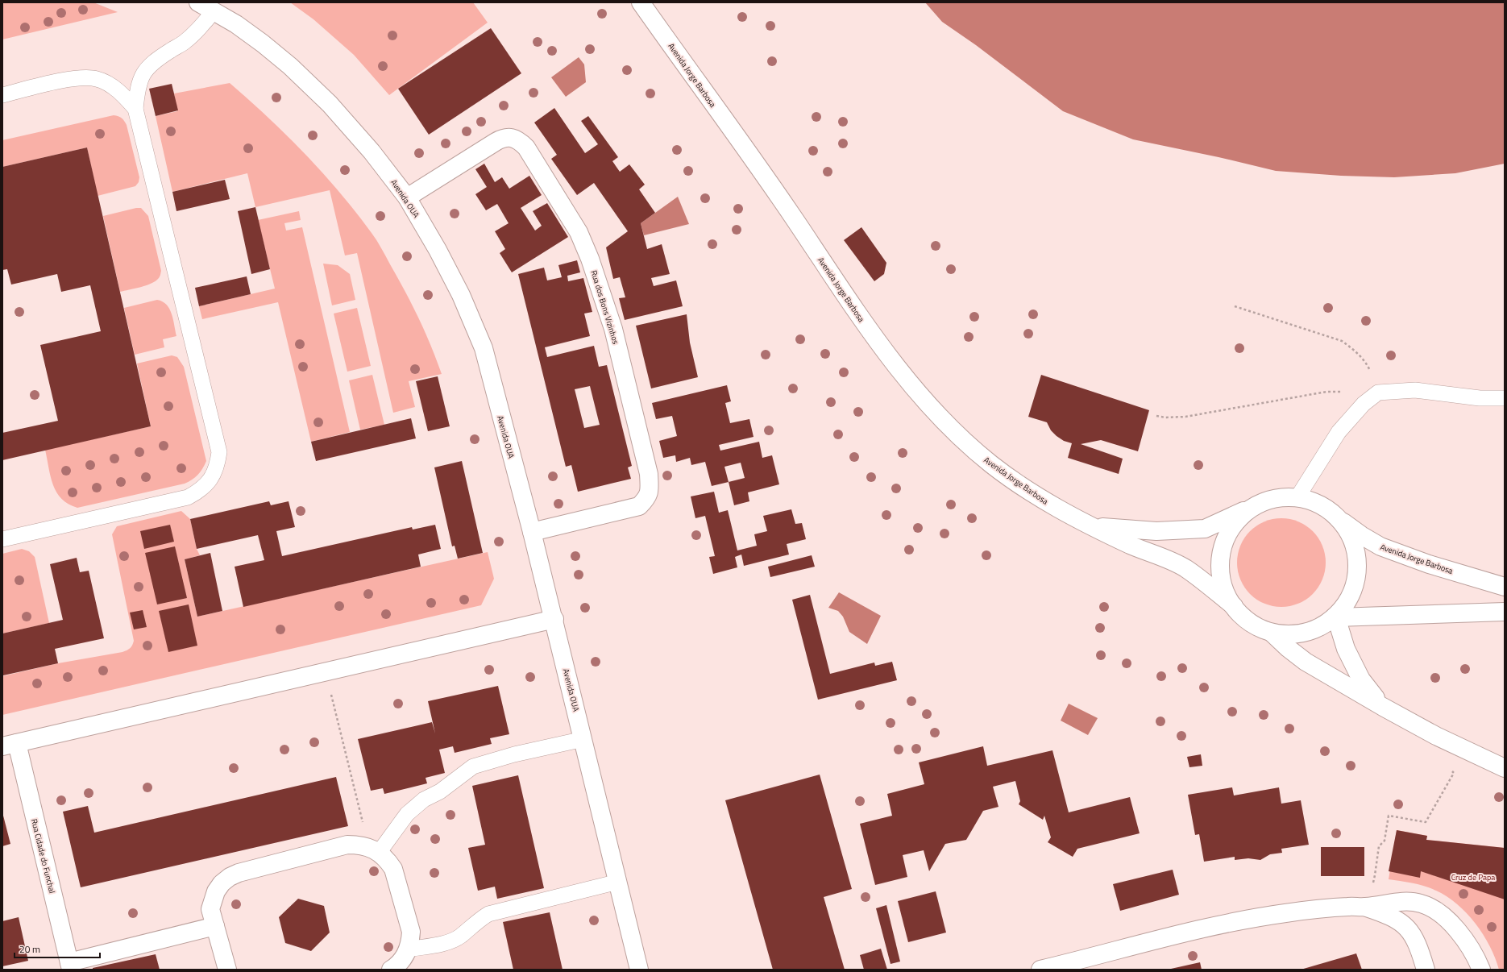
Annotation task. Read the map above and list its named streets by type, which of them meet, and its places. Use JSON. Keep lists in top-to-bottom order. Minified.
{"streets":{"street":["Avenida Jorge Barbosa","Avenida OUA","Rua dos Bons Vizinhos","Rua Cidade do Funchal"]},"crossings":[["Avenida OUA","Rua dos Bons Vizinhos"]],"parks":["Cruz de Papa"],"scale_bar":"20 m"}
